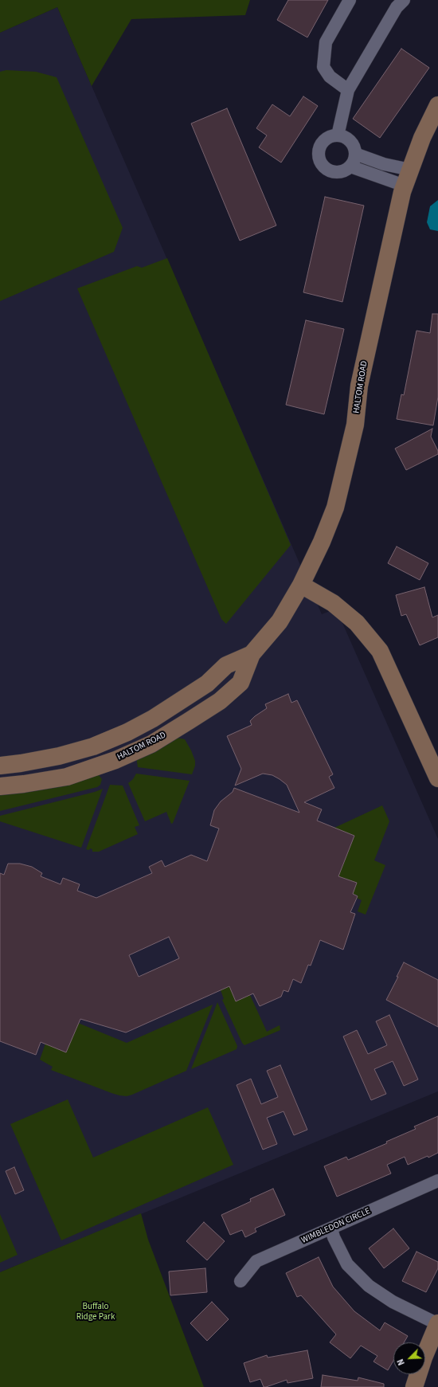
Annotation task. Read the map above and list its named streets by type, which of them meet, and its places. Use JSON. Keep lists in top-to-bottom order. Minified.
{"streets":{"main road":["HALTOM ROAD"],"street":["WIMBLEDON CIRCLE"]},"parks":["Buffalo Ridge Park"],"north":"bottom left"}
